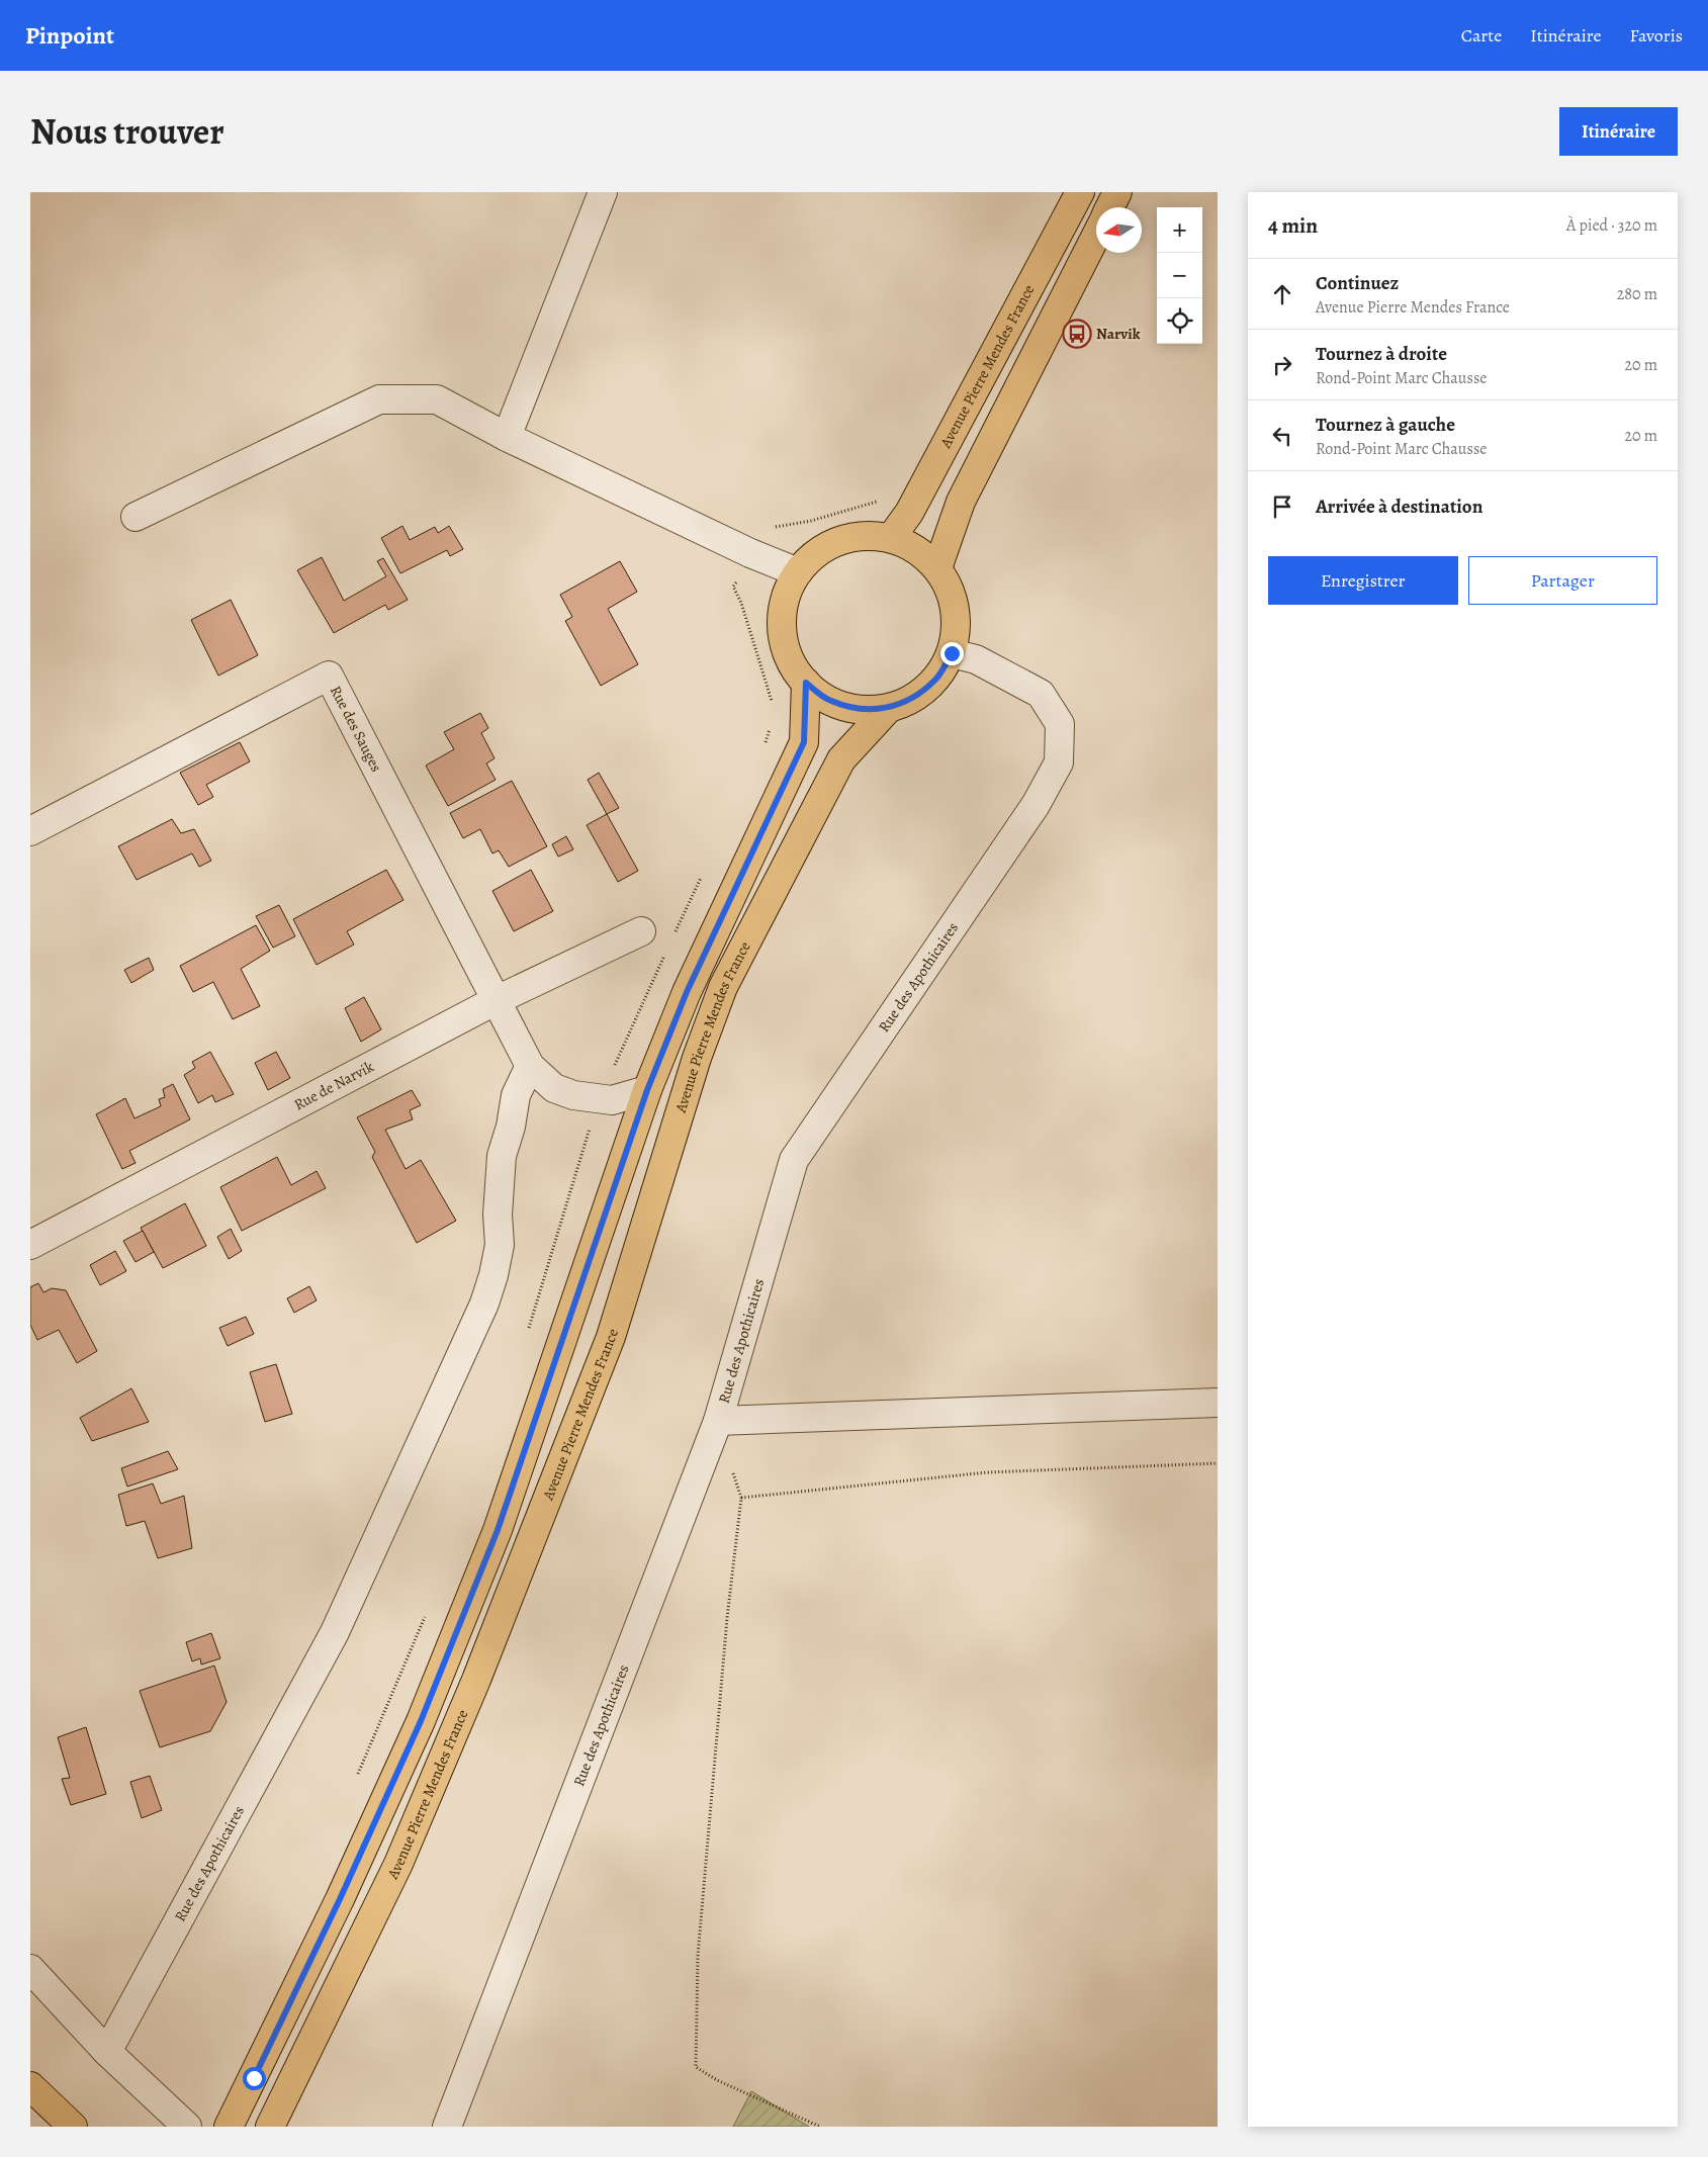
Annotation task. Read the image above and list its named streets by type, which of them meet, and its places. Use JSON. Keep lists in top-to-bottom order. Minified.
{"streets":{"main road":["Avenue Pierre Mendes France"],"street":["Rue des Sauges","Rue des Apothicaires","Rue de Narvik"]},"crossings":[["Avenue Pierre Mendes France","Rue des Apothicaires"],["Rue des Sauges","Rue de Narvik"]],"places":{"bus stop":["Narvik"]},"north":"left","page":{"header":"Pinpoint","nav":["Carte","Itinéraire","Favoris"],"title":"Nous trouver","buttons":["Itinéraire",["Enregistrer","Partager"]],"heading":["4 min","À pied · 320 m"],"map_buttons":["+","−"],"list":[["Continuez","Avenue Pierre Mendes France","280 m"],["Tournez à droite","Rond-Point Marc Chausse","20 m"],["Tournez à gauche","Rond-Point Marc Chausse","20 m"],"Arrivée à destination"]}}
